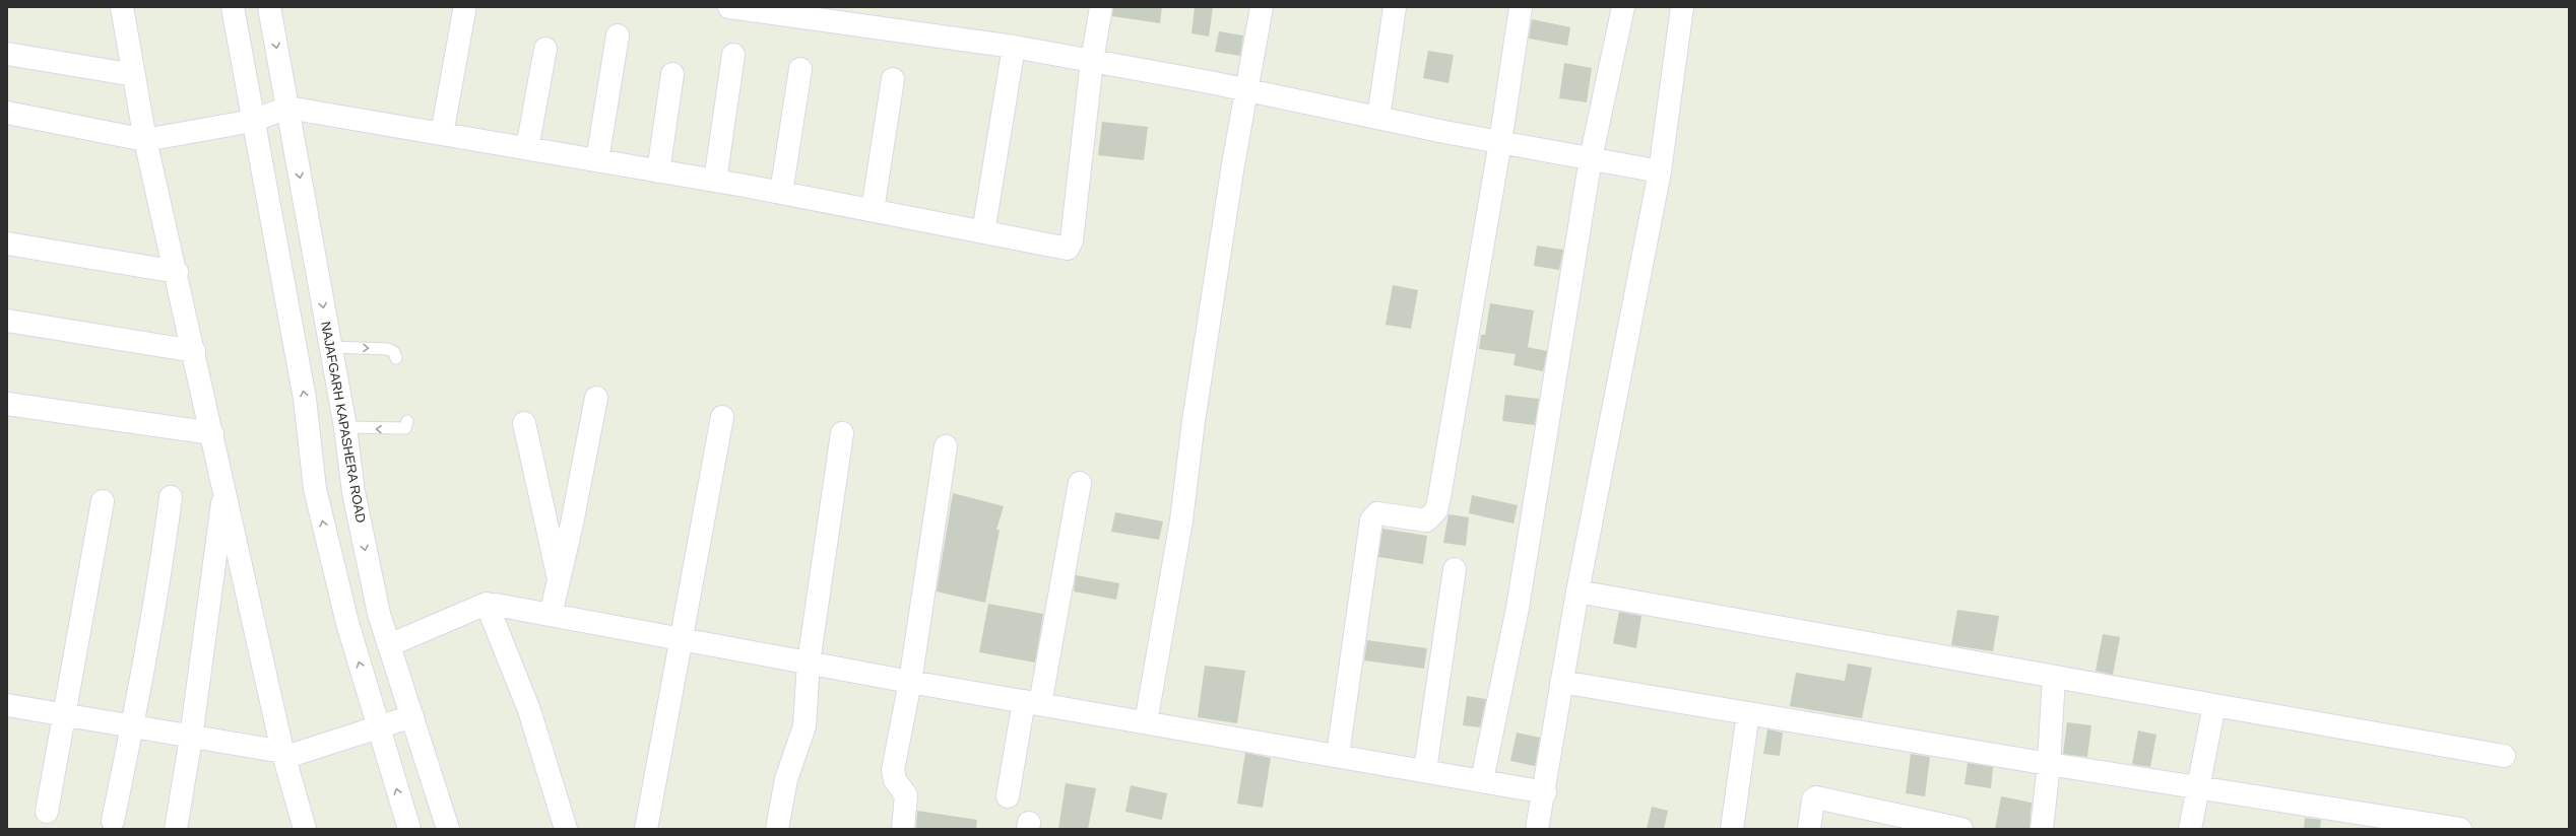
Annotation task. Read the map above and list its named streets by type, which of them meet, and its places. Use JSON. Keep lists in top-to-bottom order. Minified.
{"streets":{"street":["NAJAFGARH KAPASHERA ROAD"]}}
